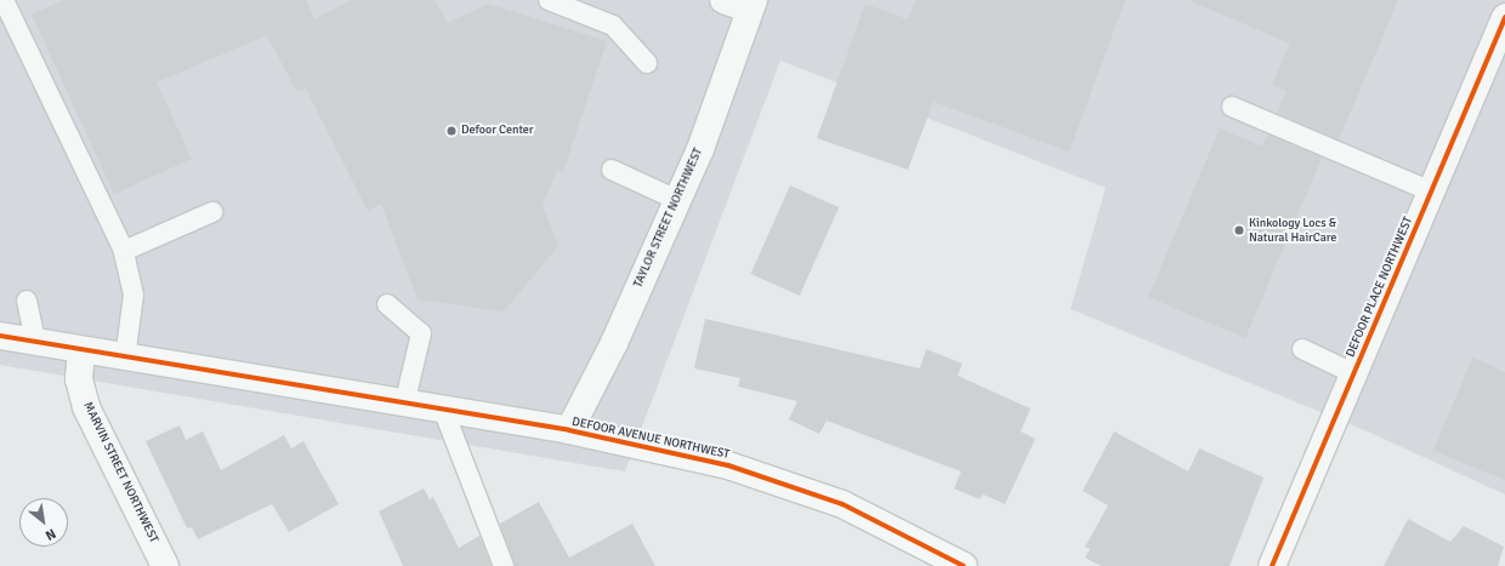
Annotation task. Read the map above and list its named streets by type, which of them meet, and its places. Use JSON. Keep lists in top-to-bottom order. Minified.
{"streets":{"street":["TAYLOR STREET NORTHWEST","DEFOOR PLACE NORTHWEST","DEFOOR AVENUE NORTHWEST","MARVIN STREET NORTHWEST"]},"crossings":[["TAYLOR STREET NORTHWEST","DEFOOR AVENUE NORTHWEST"],["DEFOOR AVENUE NORTHWEST","MARVIN STREET NORTHWEST"]],"places":["Defoor Center","Kinkology Locs & Natural HairCare"],"north":"bottom right"}
